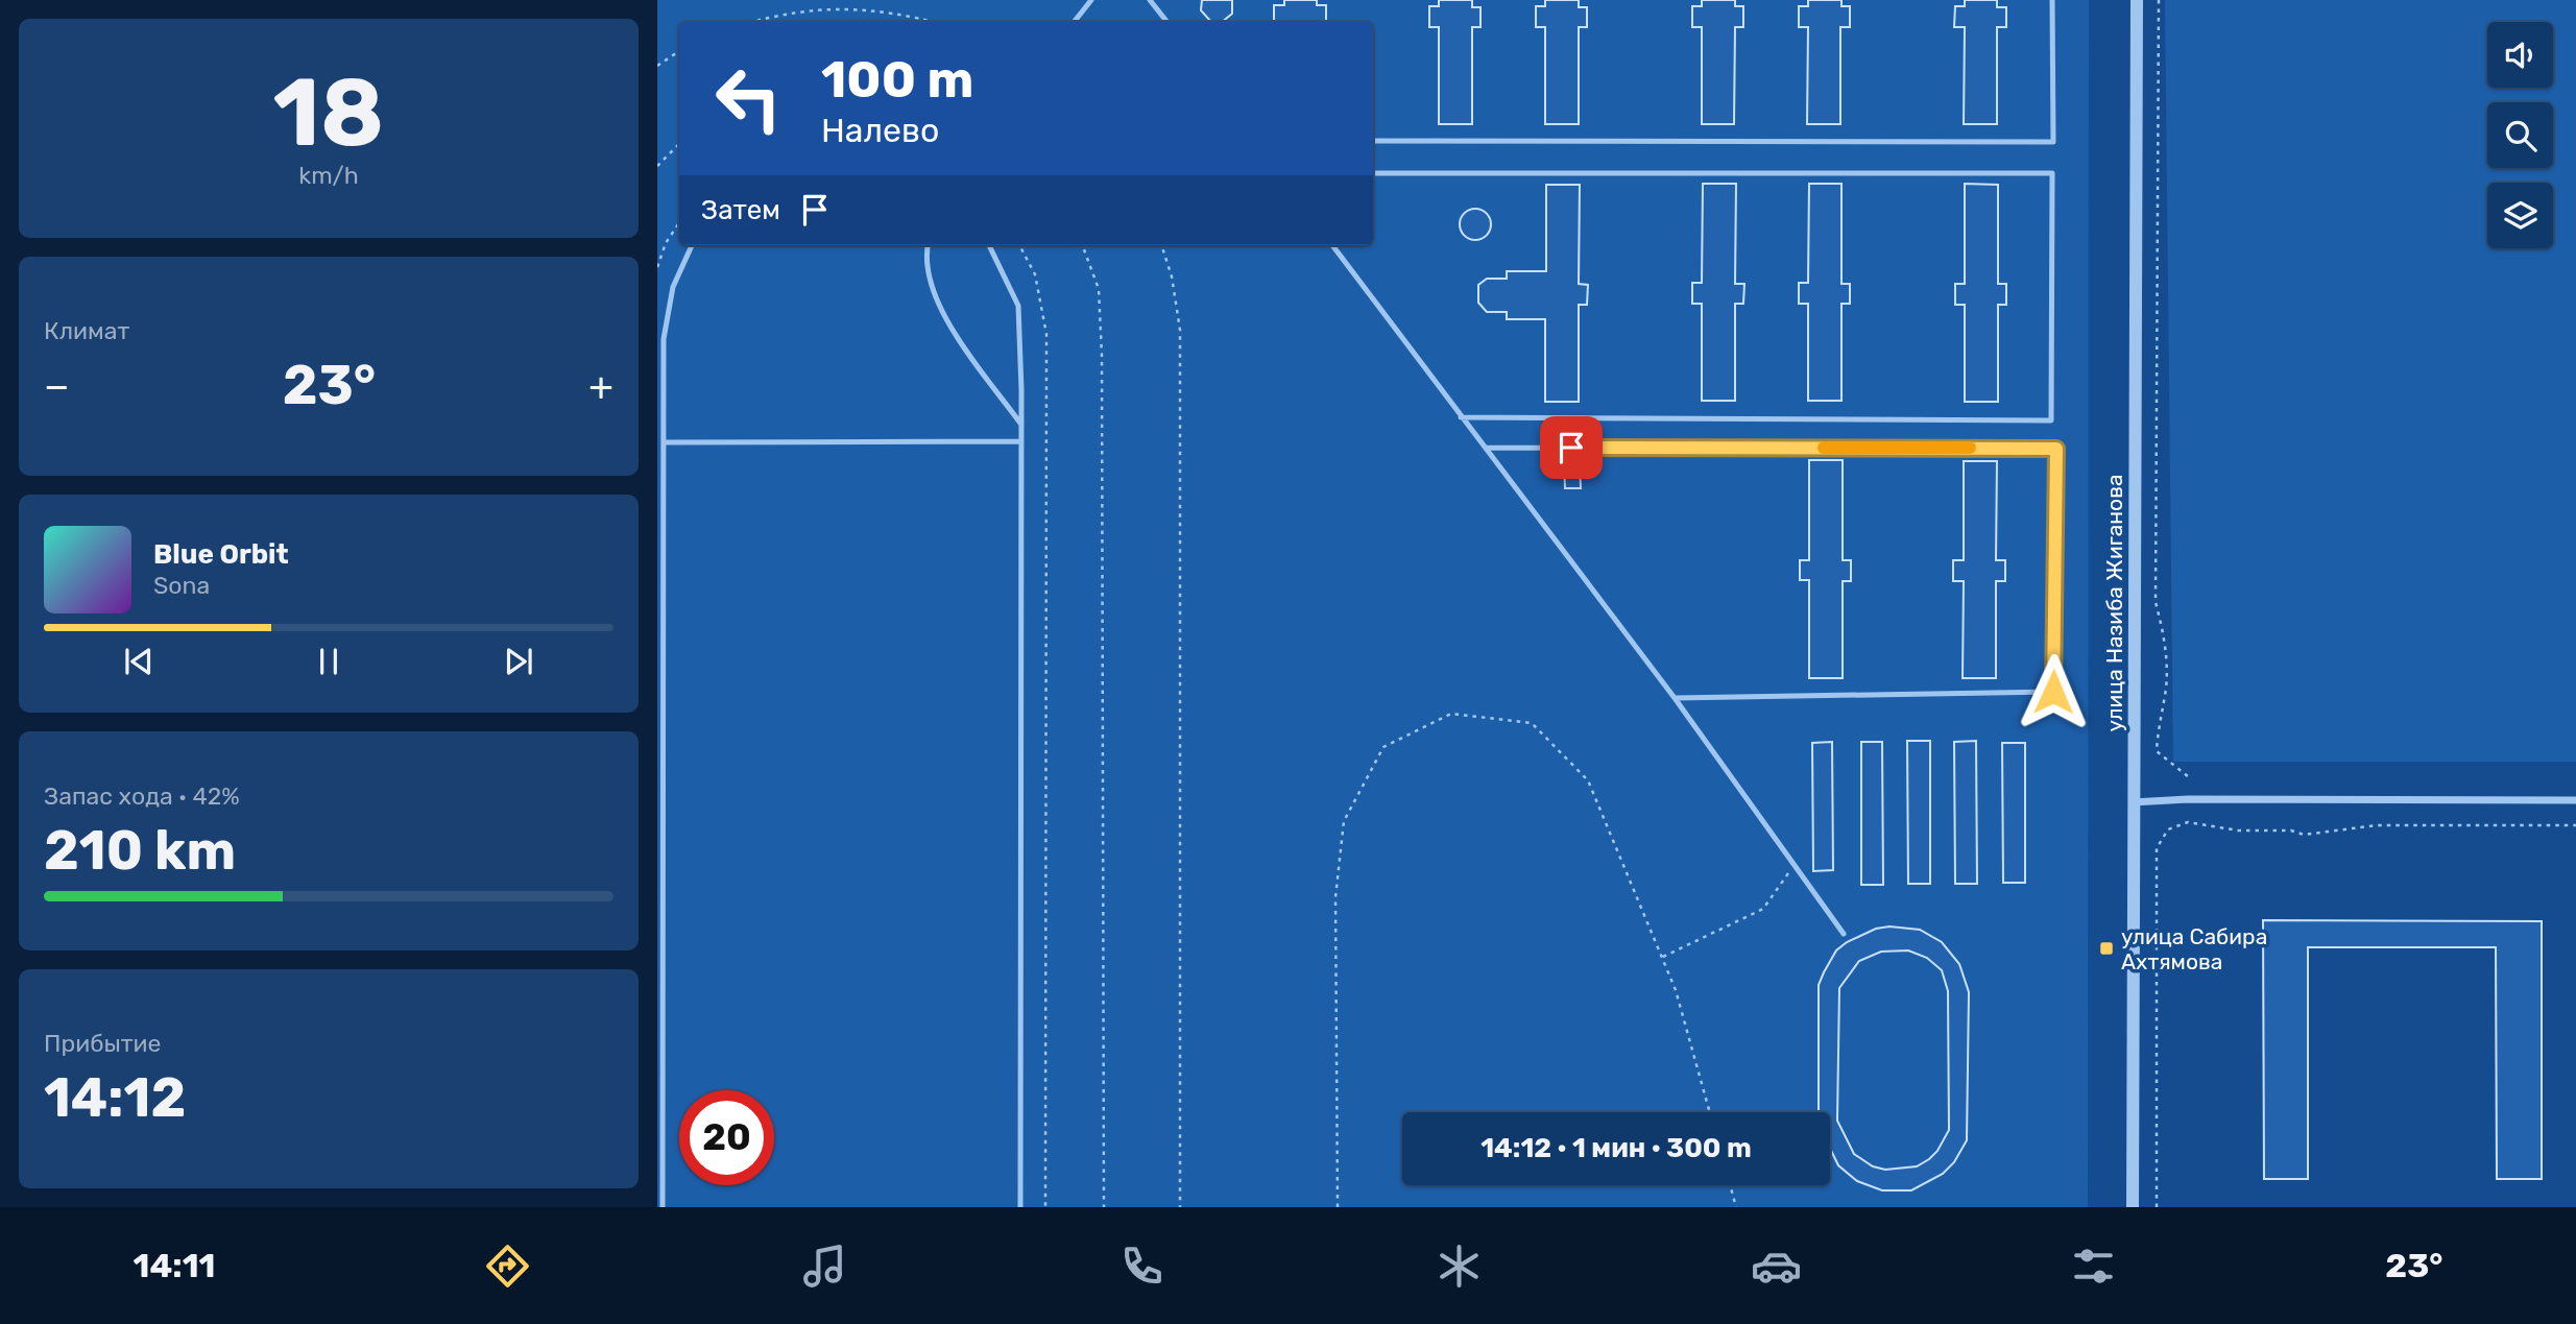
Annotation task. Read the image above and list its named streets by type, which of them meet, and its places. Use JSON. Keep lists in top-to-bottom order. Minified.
{"streets":{"street":["улица Назиба Жиганова"]},"places":{"transit":["улица Сабира Ахтямова"]},"page":{"tile":[["18","km/h"],"Климат",["Запас хода · 42%","210 km"],["Прибытие","14:12"]],"turn":["100 m","Налево"],"then":"Затем","heat":["−","23°","+"],"song":["Blue Orbit","Sona"],"limit":"20","trip":"14:12 · 1 мин · 300 m","tabs":["14:11","23°"]}}
